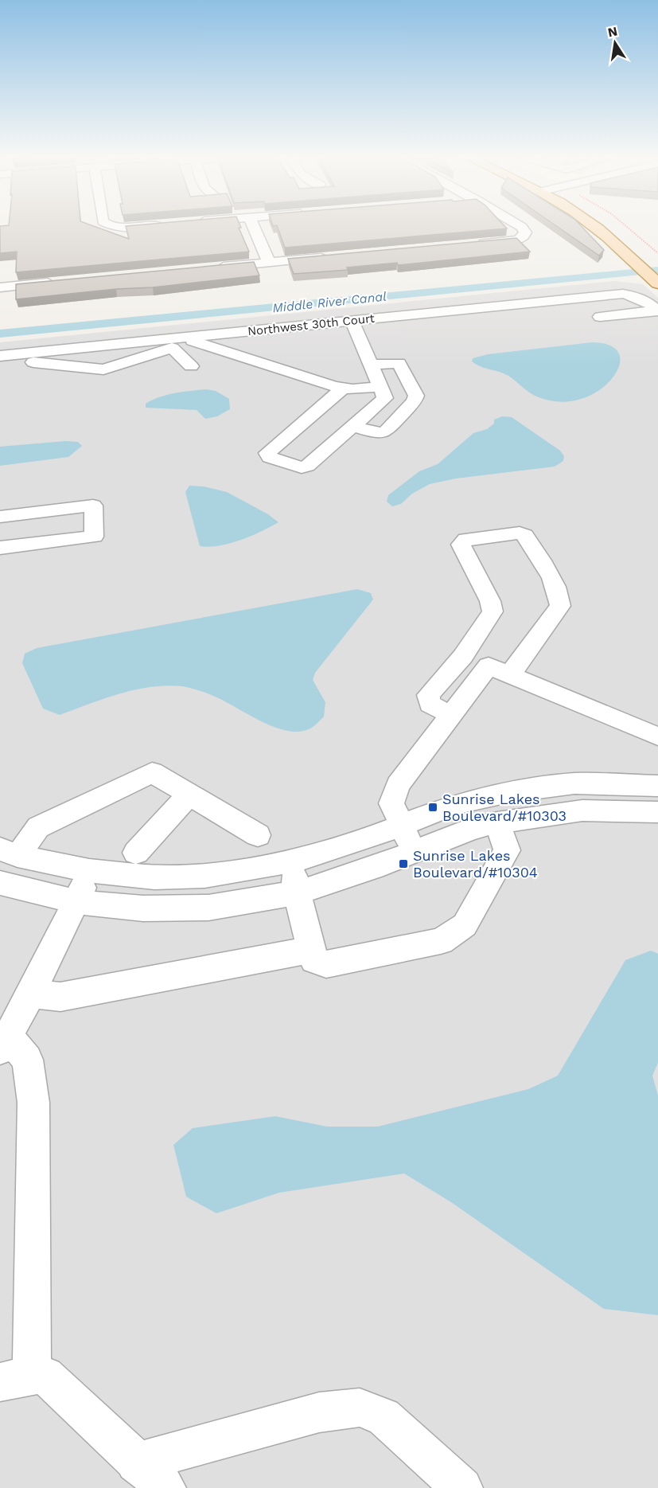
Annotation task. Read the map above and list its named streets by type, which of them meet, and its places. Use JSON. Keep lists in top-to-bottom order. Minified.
{"streets":{"street":["Northwest 30th Court"]},"water":["Middle River Canal"],"places":{"transit":["Sunrise Lakes Boulevard/#10303","Sunrise Lakes Boulevard/#10304"]},"north":"top"}
